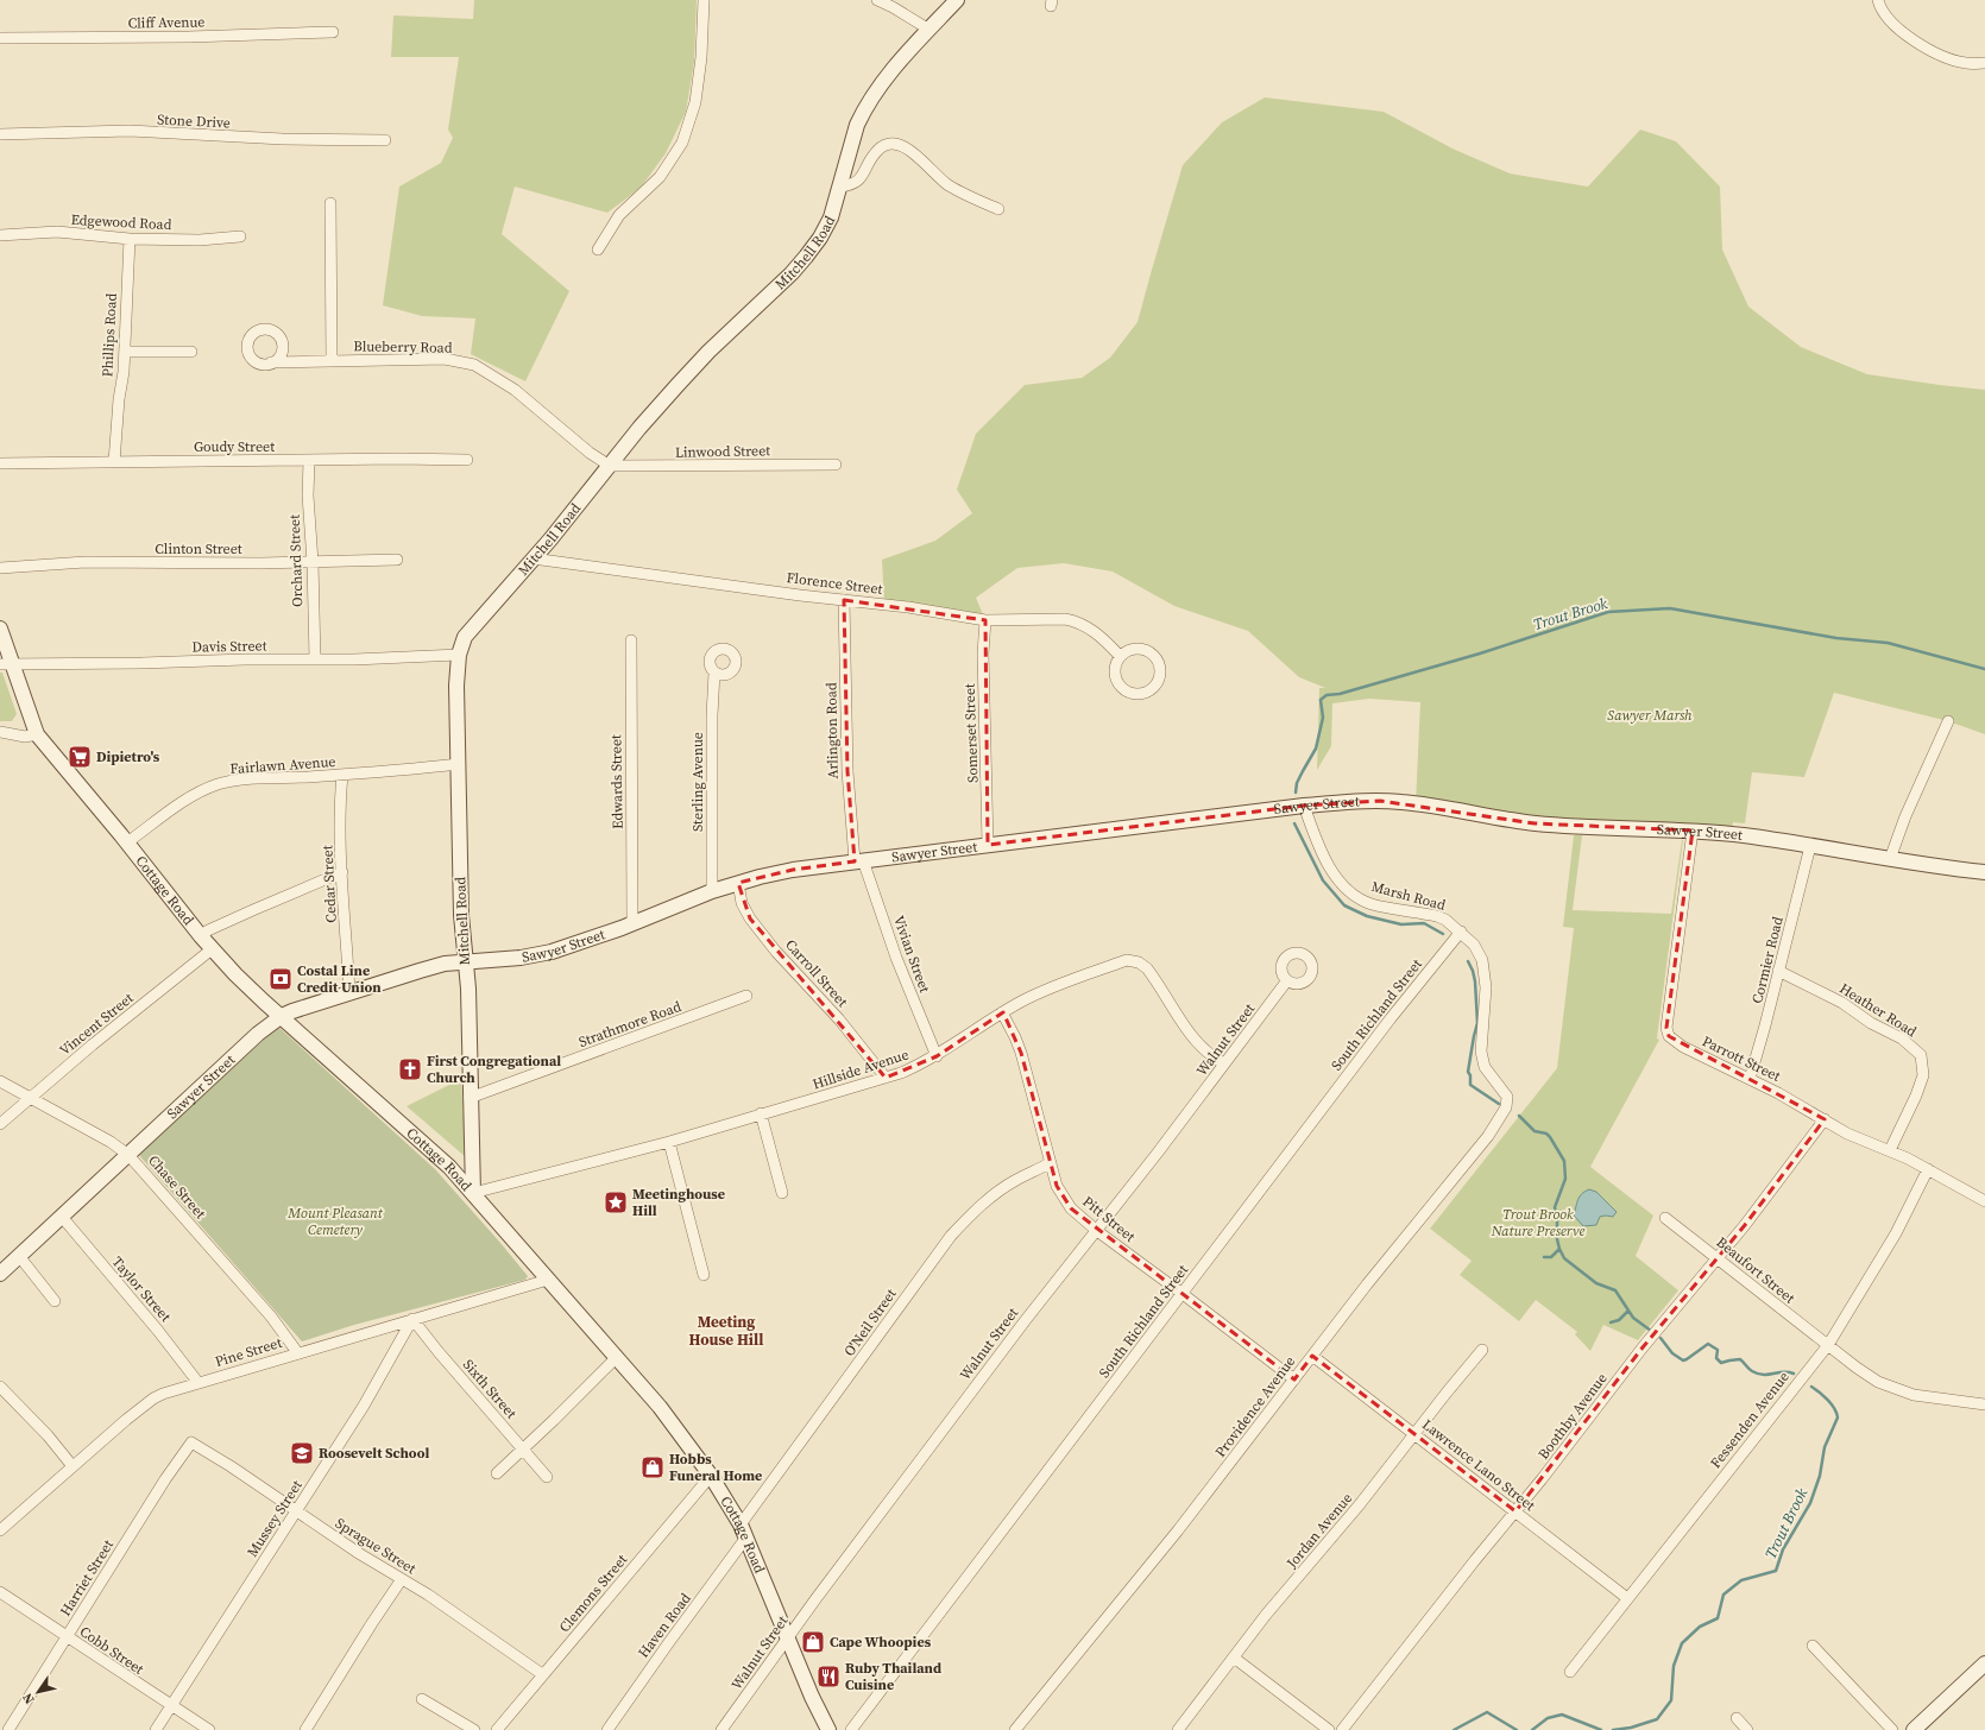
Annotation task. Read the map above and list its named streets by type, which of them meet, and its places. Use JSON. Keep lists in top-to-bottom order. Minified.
{"streets":{"street":["Cliff Avenue","Stone Drive","Edgewood Road","Mitchell Road","Phillips Road","Blueberry Road","Goudy Street","Linwood Street","Clinton Street","Orchard Street","Florence Street","Davis Street","Arlington Road","Somerset Street","Fairlawn Avenue","Edwards Street","Sterling Avenue","Sawyer Street","Cedar Street","Cottage Road","Marsh Road","Vivian Street","Cormier Road","Carroll Street","Heather Road","South Richland Street","Vincent Street","Strathmore Road","Walnut Street","Parrott Street","Hillside Avenue","Chase Street","Pitt Street","Beaufort Street","Taylor Street","O'Neil Street","Pine Street","Sixth Street","Providence Avenue","Boothby Avenue","Fessenden Avenue","Lawrence Lano Street","Mussey Street","Jordan Avenue","Sprague Street","Harriet Street","Clemons Street","Haven Road","Cobb Street"]},"crossings":[["Edgewood Road","Phillips Road"],["Mitchell Road","Blueberry Road"],["Mitchell Road","Linwood Street"],["Mitchell Road","Florence Street"],["Mitchell Road","Davis Street"],["Mitchell Road","Fairlawn Avenue"],["Mitchell Road","Sawyer Street"],["Mitchell Road","Cottage Road"],["Mitchell Road","Strathmore Road"],["Mitchell Road","Hillside Avenue"],["Phillips Road","Goudy Street"],["Blueberry Road","Linwood Street"],["Goudy Street","Orchard Street"],["Clinton Street","Orchard Street"],["Orchard Street","Davis Street"],["Florence Street","Arlington Road"],["Florence Street","Somerset Street"],["Davis Street","Cottage Road"],["Arlington Road","Sawyer Street"],["Arlington Road","Vivian Street"],["Somerset Street","Sawyer Street"],["Fairlawn Avenue","Cedar Street"],["Fairlawn Avenue","Cottage Road"],["Edwards Street","Sawyer Street"],["Sterling Avenue","Sawyer Street"],["Sawyer Street","Cedar Street"],["Sawyer Street","Cottage Road"],["Sawyer Street","Marsh Road"],["Sawyer Street","Vivian Street"],["Sawyer Street","Cormier Road"],["Sawyer Street","Carroll Street"],["Sawyer Street","Parrott Street"],["Sawyer Street","Chase Street"],["Sawyer Street","Taylor Street"],["Cottage Road","Vincent Street"],["Cottage Road","Walnut Street"],["Cottage Road","Hillside Avenue"],["Cottage Road","O'Neil Street"],["Cottage Road","Pine Street"],["Cottage Road","Clemons Street"],["Cottage Road","Haven Road"],["Marsh Road","South Richland Street"],["Marsh Road","Providence Avenue"],["Vivian Street","Hillside Avenue"],["Cormier Road","Heather Road"],["Cormier Road","Parrott Street"],["Carroll Street","Hillside Avenue"],["Heather Road","Parrott Street"],["South Richland Street","Pitt Street"],["Vincent Street","Chase Street"],["Walnut Street","Hillside Avenue"],["Walnut Street","Pitt Street"],["Parrott Street","Boothby Avenue"],["Parrott Street","Fessenden Avenue"],["Hillside Avenue","Pitt Street"],["Chase Street","Pine Street"],["Pitt Street","O'Neil Street"],["Pitt Street","Providence Avenue"],["Beaufort Street","Boothby Avenue"],["Beaufort Street","Fessenden Avenue"],["Taylor Street","Pine Street"],["Pine Street","Sixth Street"],["Pine Street","Mussey Street"],["Sixth Street","Mussey Street"],["Providence Avenue","Lawrence Lano Street"],["Boothby Avenue","Lawrence Lano Street"],["Fessenden Avenue","Lawrence Lano Street"],["Lawrence Lano Street","Jordan Avenue"],["Mussey Street","Sprague Street"],["Mussey Street","Cobb Street"],["Sprague Street","Harriet Street"],["Sprague Street","Clemons Street"],["Harriet Street","Cobb Street"]],"districts":["Meeting House Hill"],"water":["Trout Brook"],"parks":["Sawyer Marsh","Mount Pleasant Cemetery","Trout Brook Nature Preserve"],"places":{"supermarket":["Dipietro's"],"bank":["Costal Line Credit Union"],"church":["First Congregational Church"],"place":["Meetinghouse Hill"],"school or university":["Roosevelt School"],"shop":["Hobbs Funeral Home","Cape Whoopies"],"restaurant":["Ruby Thailand Cuisine"]},"north":"bottom left"}
